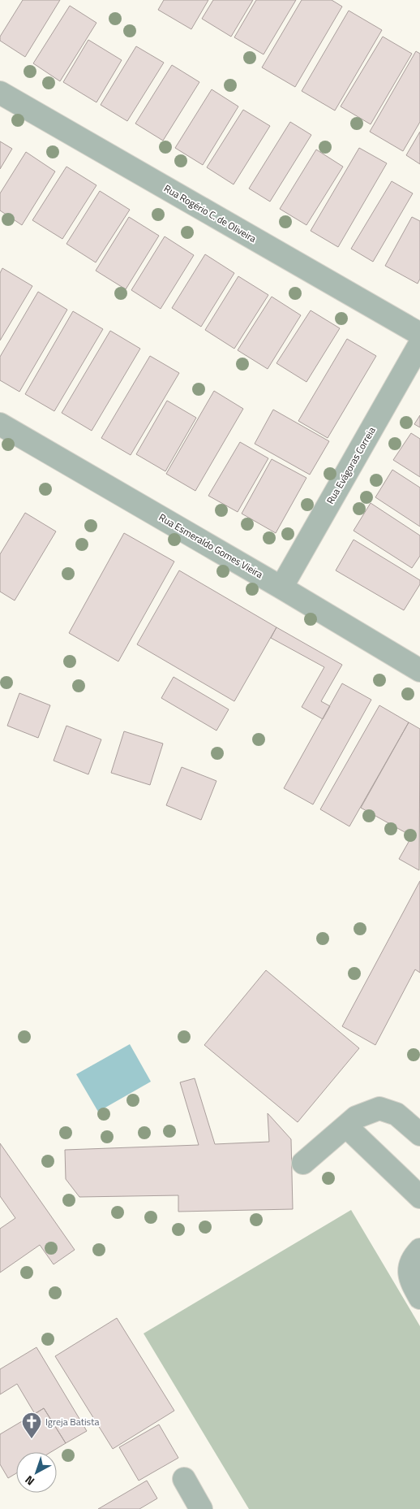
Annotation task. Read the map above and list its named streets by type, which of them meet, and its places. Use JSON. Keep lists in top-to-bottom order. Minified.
{"streets":{"street":["Rua Rogério C. de Oliveira","Rua Evágoras Correia","Rua Esmeraldo Gomes Vieira"]},"crossings":[["Rua Evágoras Correia","Rua Esmeraldo Gomes Vieira"]],"places":{"church":["Igreja Batista"]},"north":"bottom left"}
